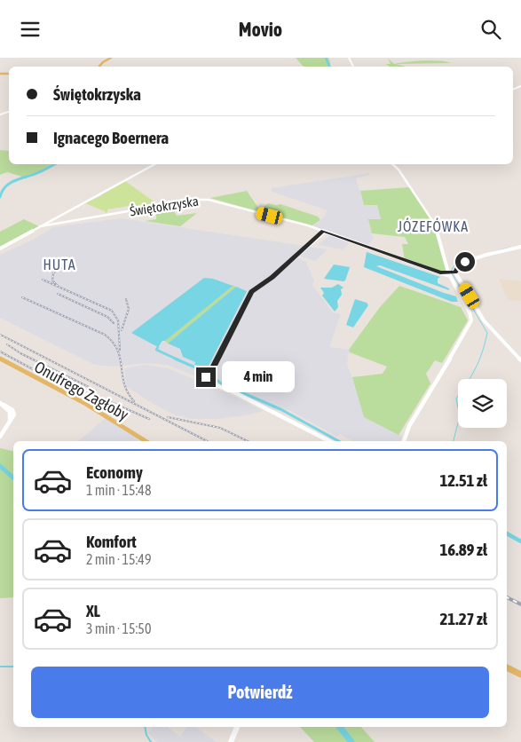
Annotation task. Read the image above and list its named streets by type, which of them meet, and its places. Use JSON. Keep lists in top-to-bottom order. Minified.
{"streets":{"main road":["Onufrego Zagłoby"],"street":["Świętokrzyska"]},"districts":["JÓZEFÓWKA","HUTA"],"page":{"header":"Movio","banner":["Świętokrzyska","Ignacego Boernera"],"bubble":"4 min","list":[{"name":"Economy","note":"1 min · 15:48","value":"12.51 zł"},{"name":"Komfort","note":"2 min · 15:49","value":"16.89 zł"},{"name":"XL","note":"3 min · 15:50","value":"21.27 zł"}],"buttons":"Potwierdź"}}
